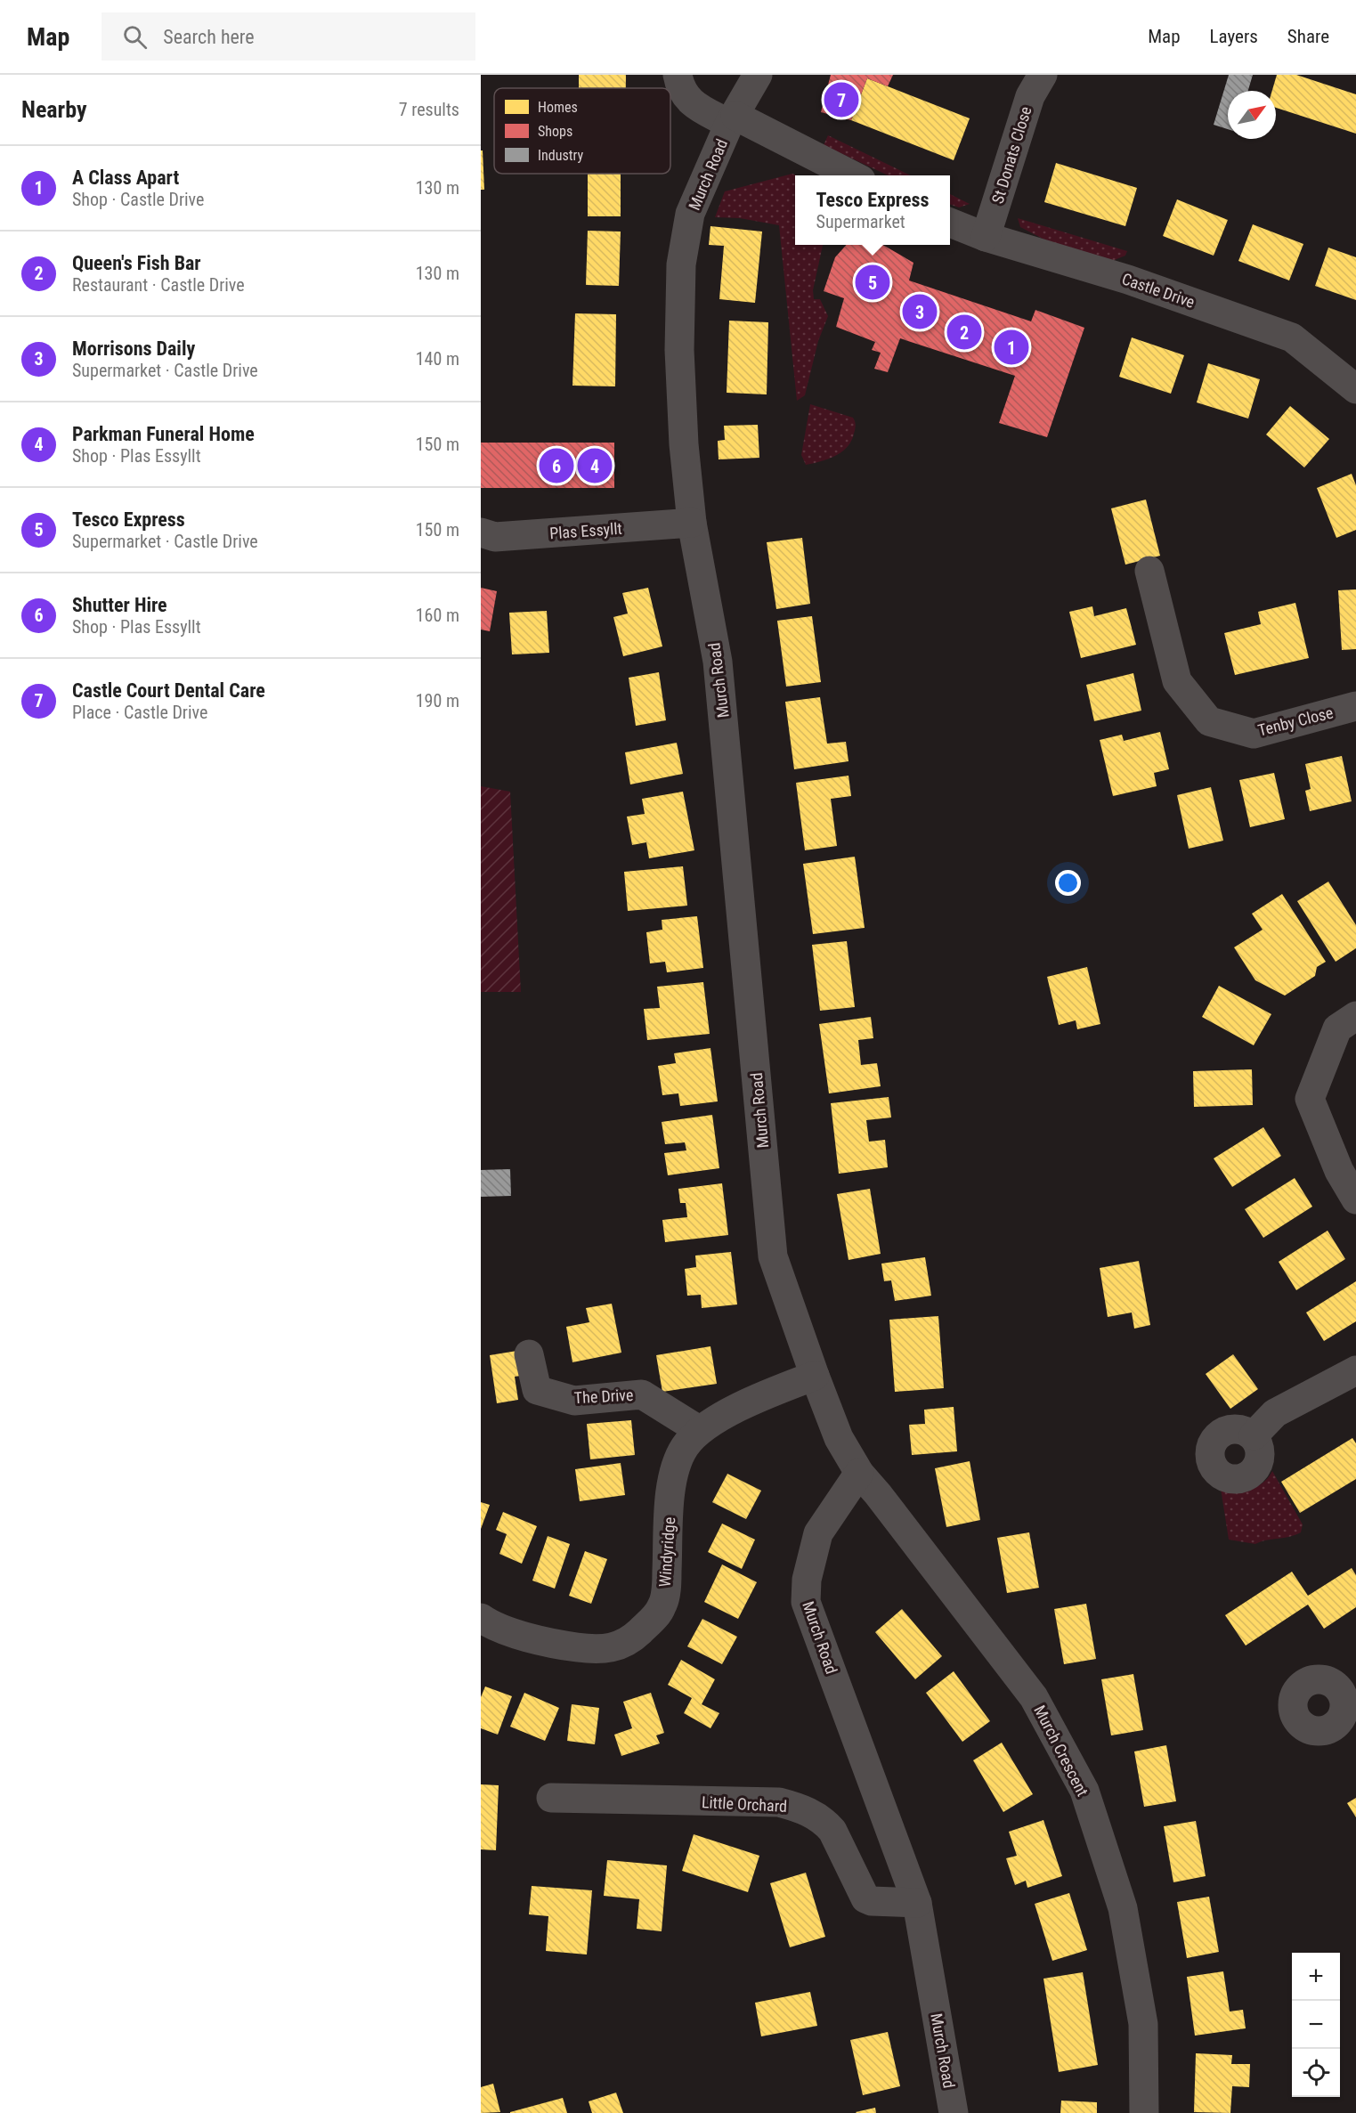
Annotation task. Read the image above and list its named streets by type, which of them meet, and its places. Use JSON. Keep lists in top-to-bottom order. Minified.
{"streets":{"street":["St Donats Close","Murch Road","Castle Drive","Plas Essyllt","Tenby Close","The Drive","Windyridge","Murch Crescent","Little Orchard"]},"crossings":[["St Donats Close","Castle Drive"],["Murch Road","Plas Essyllt"],["Murch Road","Windyridge"],["Murch Road","Murch Crescent"],["Murch Road","Little Orchard"],["The Drive","Windyridge"]],"legend":["Homes","Shops","Industry"],"north":"top right","page":{"header":"Map","search":"Search here","nav":["Map","Layers","Share"],"heading":["Nearby","7 results"],"pins":["7","5","3","2","1","4","6"],"list":[{"mark":"1","name":"A Class Apart","note":"Shop · Castle Drive","value":"130 m"},{"mark":"2","name":"Queen's Fish Bar","note":"Restaurant · Castle Drive","value":"130 m"},{"mark":"3","name":"Morrisons Daily","note":"Supermarket · Castle Drive","value":"140 m"},{"mark":"4","name":"Parkman Funeral Home","note":"Shop · Plas Essyllt","value":"150 m"},{"mark":"5","name":"Tesco Express","note":"Supermarket · Castle Drive","value":"150 m"},{"mark":"6","name":"Shutter Hire","note":"Shop · Plas Essyllt","value":"160 m"},{"mark":"7","name":"Castle Court Dental Care","note":"Place · Castle Drive","value":"190 m"}],"popup":["Tesco Express","Supermarket"],"map_buttons":["+","−"]}}
